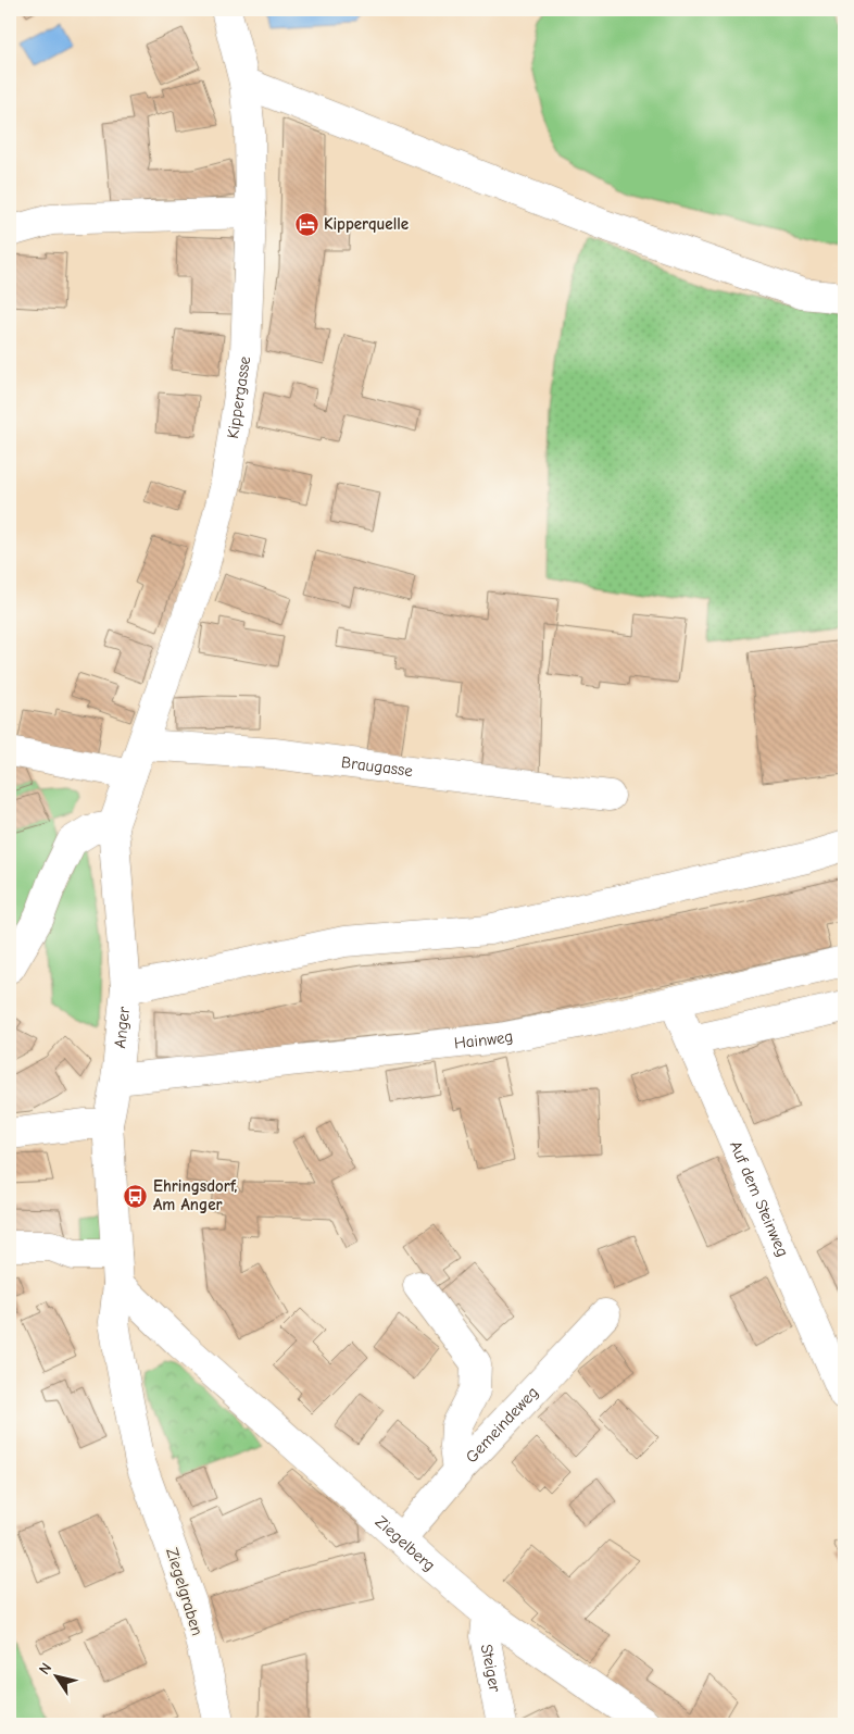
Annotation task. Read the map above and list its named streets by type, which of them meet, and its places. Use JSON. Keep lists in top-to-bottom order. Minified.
{"streets":{"street":["Kippergasse","Braugasse","Anger","Hainweg","Auf dem Steinweg","Gemeindeweg","Ziegelberg","Ziegelgraben","Steiger"]},"crossings":[["Kippergasse","Braugasse"],["Kippergasse","Anger"],["Anger","Hainweg"],["Anger","Ziegelberg"],["Anger","Ziegelgraben"],["Hainweg","Auf dem Steinweg"],["Gemeindeweg","Ziegelberg"],["Ziegelberg","Steiger"]],"places":{"hotel":["Kipperquelle"],"bus stop":["Ehringsdorf, Am Anger"]},"north":"top left"}
